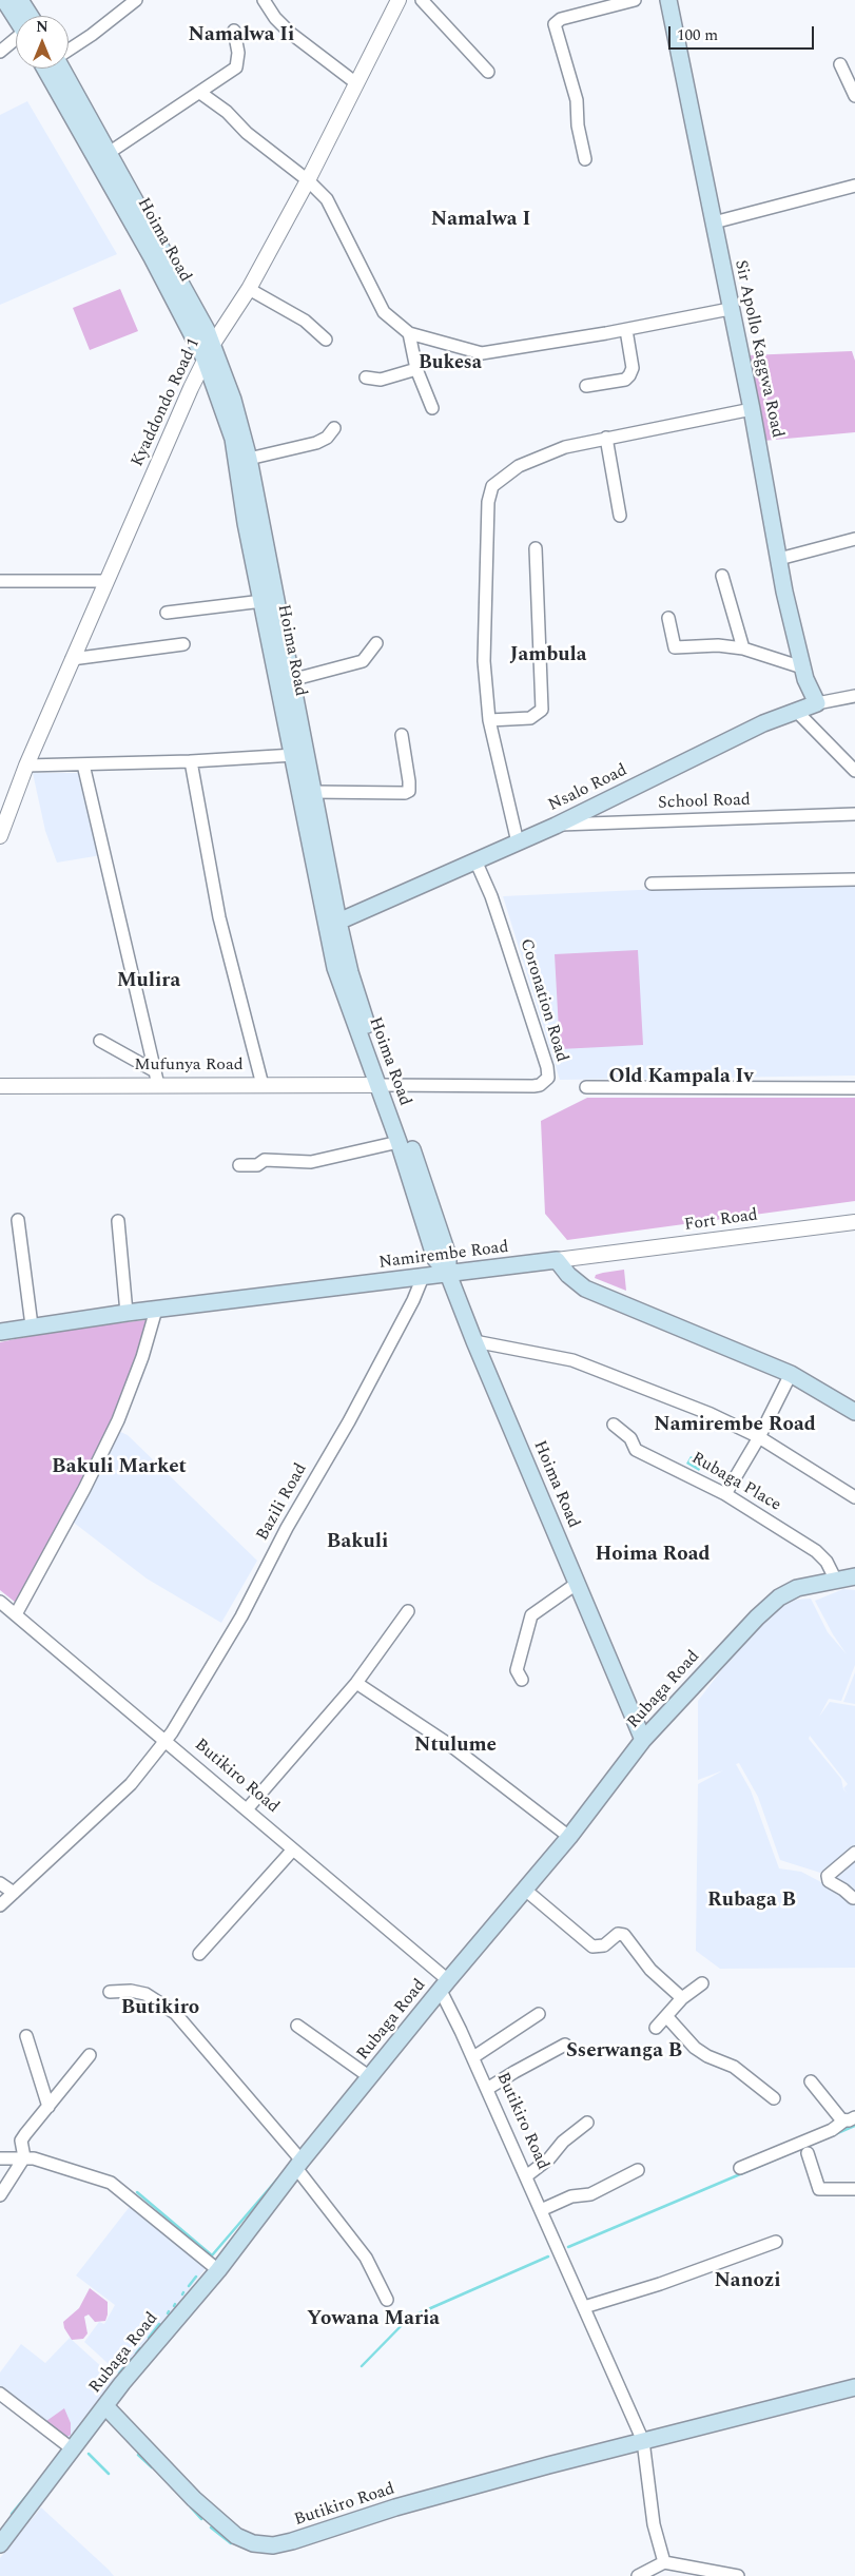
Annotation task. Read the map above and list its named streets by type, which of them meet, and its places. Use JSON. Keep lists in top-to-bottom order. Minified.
{"streets":{"main road":["Hoima Road","Sir Apollo Kaggwa Road","Nsalo Road","Namirembe Road","Rubaga Road","Butikiro Road"],"street":["Kyaddondo Road 1","School Road","Coronation Road","Mufunya Road","Fort Road","Rubaga Place","Bazili Road"]},"crossings":[["Hoima Road","Kyaddondo Road 1"],["Hoima Road","Nsalo Road"],["Hoima Road","Coronation Road"],["Hoima Road","Mufunya Road"],["Hoima Road","Namirembe Road"],["Hoima Road","Rubaga Road"],["Sir Apollo Kaggwa Road","Nsalo Road"],["Nsalo Road","School Road"],["Nsalo Road","Coronation Road"],["Coronation Road","Mufunya Road"],["Fort Road","Namirembe Road"],["Namirembe Road","Bazili Road"],["Rubaga Place","Rubaga Road"],["Bazili Road","Butikiro Road"],["Rubaga Road","Butikiro Road"]],"districts":["Namalwa Ii","Namalwa I","Bukesa","Jambula","Mulira","Old Kampala Iv","Namirembe Road","Bakuli Market","Bakuli","Hoima Road","Ntulume","Rubaga B","Butikiro","Sserwanga B","Nanozi","Yowana Maria"],"scale_bar":"100 m","north":"top"}
